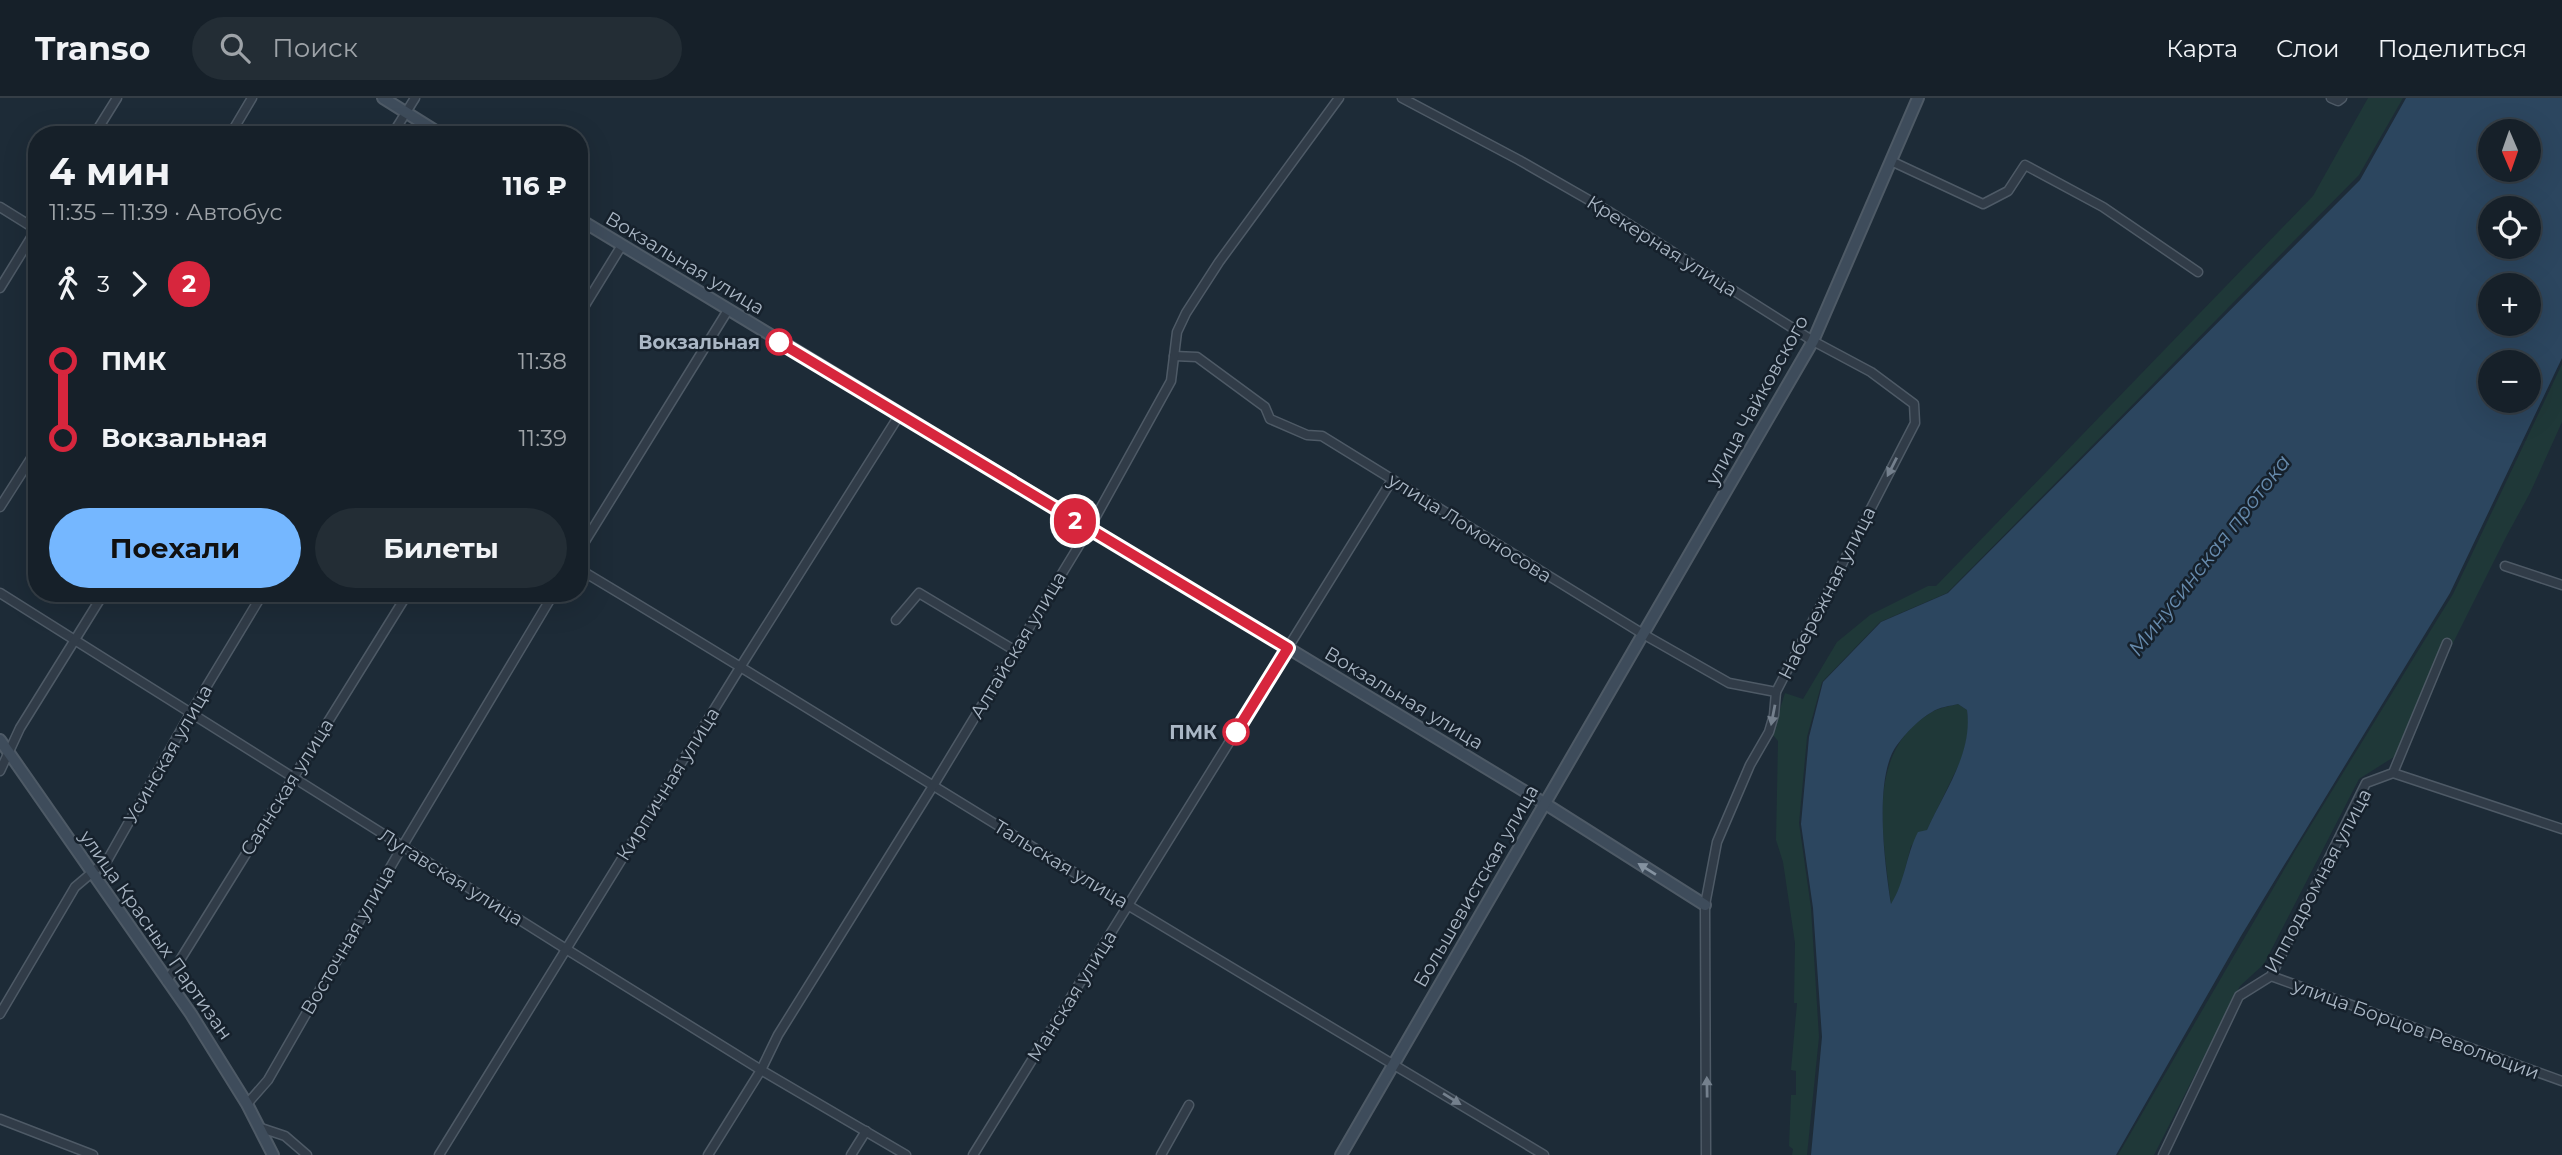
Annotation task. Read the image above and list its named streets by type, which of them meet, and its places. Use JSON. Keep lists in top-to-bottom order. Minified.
{"streets":{"main road":["Вокзальная улица","улица Чайковского","Большевистская улица","улица Красных Партизан"],"street":["Крекерная улица","улица Ломоносова","Набережная улица","Алтайская улица","Усинская улица","Кирпичная улица","Саянская улица","Тальская улица","Лугавская улица","Ипподромная улица","Восточная улица","Манская улица","улица Борцов Революции"]},"crossings":[["Крекерная улица","улица Чайковского"],["Крекерная улица","Набережная улица"],["Вокзальная улица","Набережная улица"],["Вокзальная улица","Алтайская улица"],["Вокзальная улица","Кирпичная улица"],["Вокзальная улица","Большевистская улица"],["Вокзальная улица","Манская улица"],["улица Чайковского","улица Ломоносова"],["улица Чайковского","Большевистская улица"],["улица Ломоносова","Набережная улица"],["улица Ломоносова","Алтайская улица"],["улица Ломоносова","Большевистская улица"],["улица Ломоносова","Манская улица"],["Алтайская улица","Тальская улица"],["Алтайская улица","Лугавская улица"],["Усинская улица","Лугавская улица"],["Усинская улица","улица Красных Партизан"],["Кирпичная улица","Тальская улица"],["Кирпичная улица","Лугавская улица"],["Саянская улица","Лугавская улица"],["Саянская улица","улица Красных Партизан"],["Тальская улица","Большевистская улица"],["Тальская улица","Манская улица"],["Лугавская улица","Восточная улица"],["Ипподромная улица","улица Борцов Революции"],["улица Красных Партизан","Восточная улица"]],"water":["Минусинская протока"],"places":["Вокзальная","ПМК"],"lines":["bus line 2"],"north":"bottom","page":{"header":"Transo","search":"Поиск","nav":["Карта","Слои","Поделиться"],"on_map":"2","map_buttons":["+","−"],"heading":["4 мин","11:35 – 11:39 · Автобус","116 ₽"],"legs":["3","2"],"list":[{"name":"ПМК","value":"11:38"},{"name":"Вокзальная","value":"11:39"}],"buttons":["Поехали","Билеты"]}}
